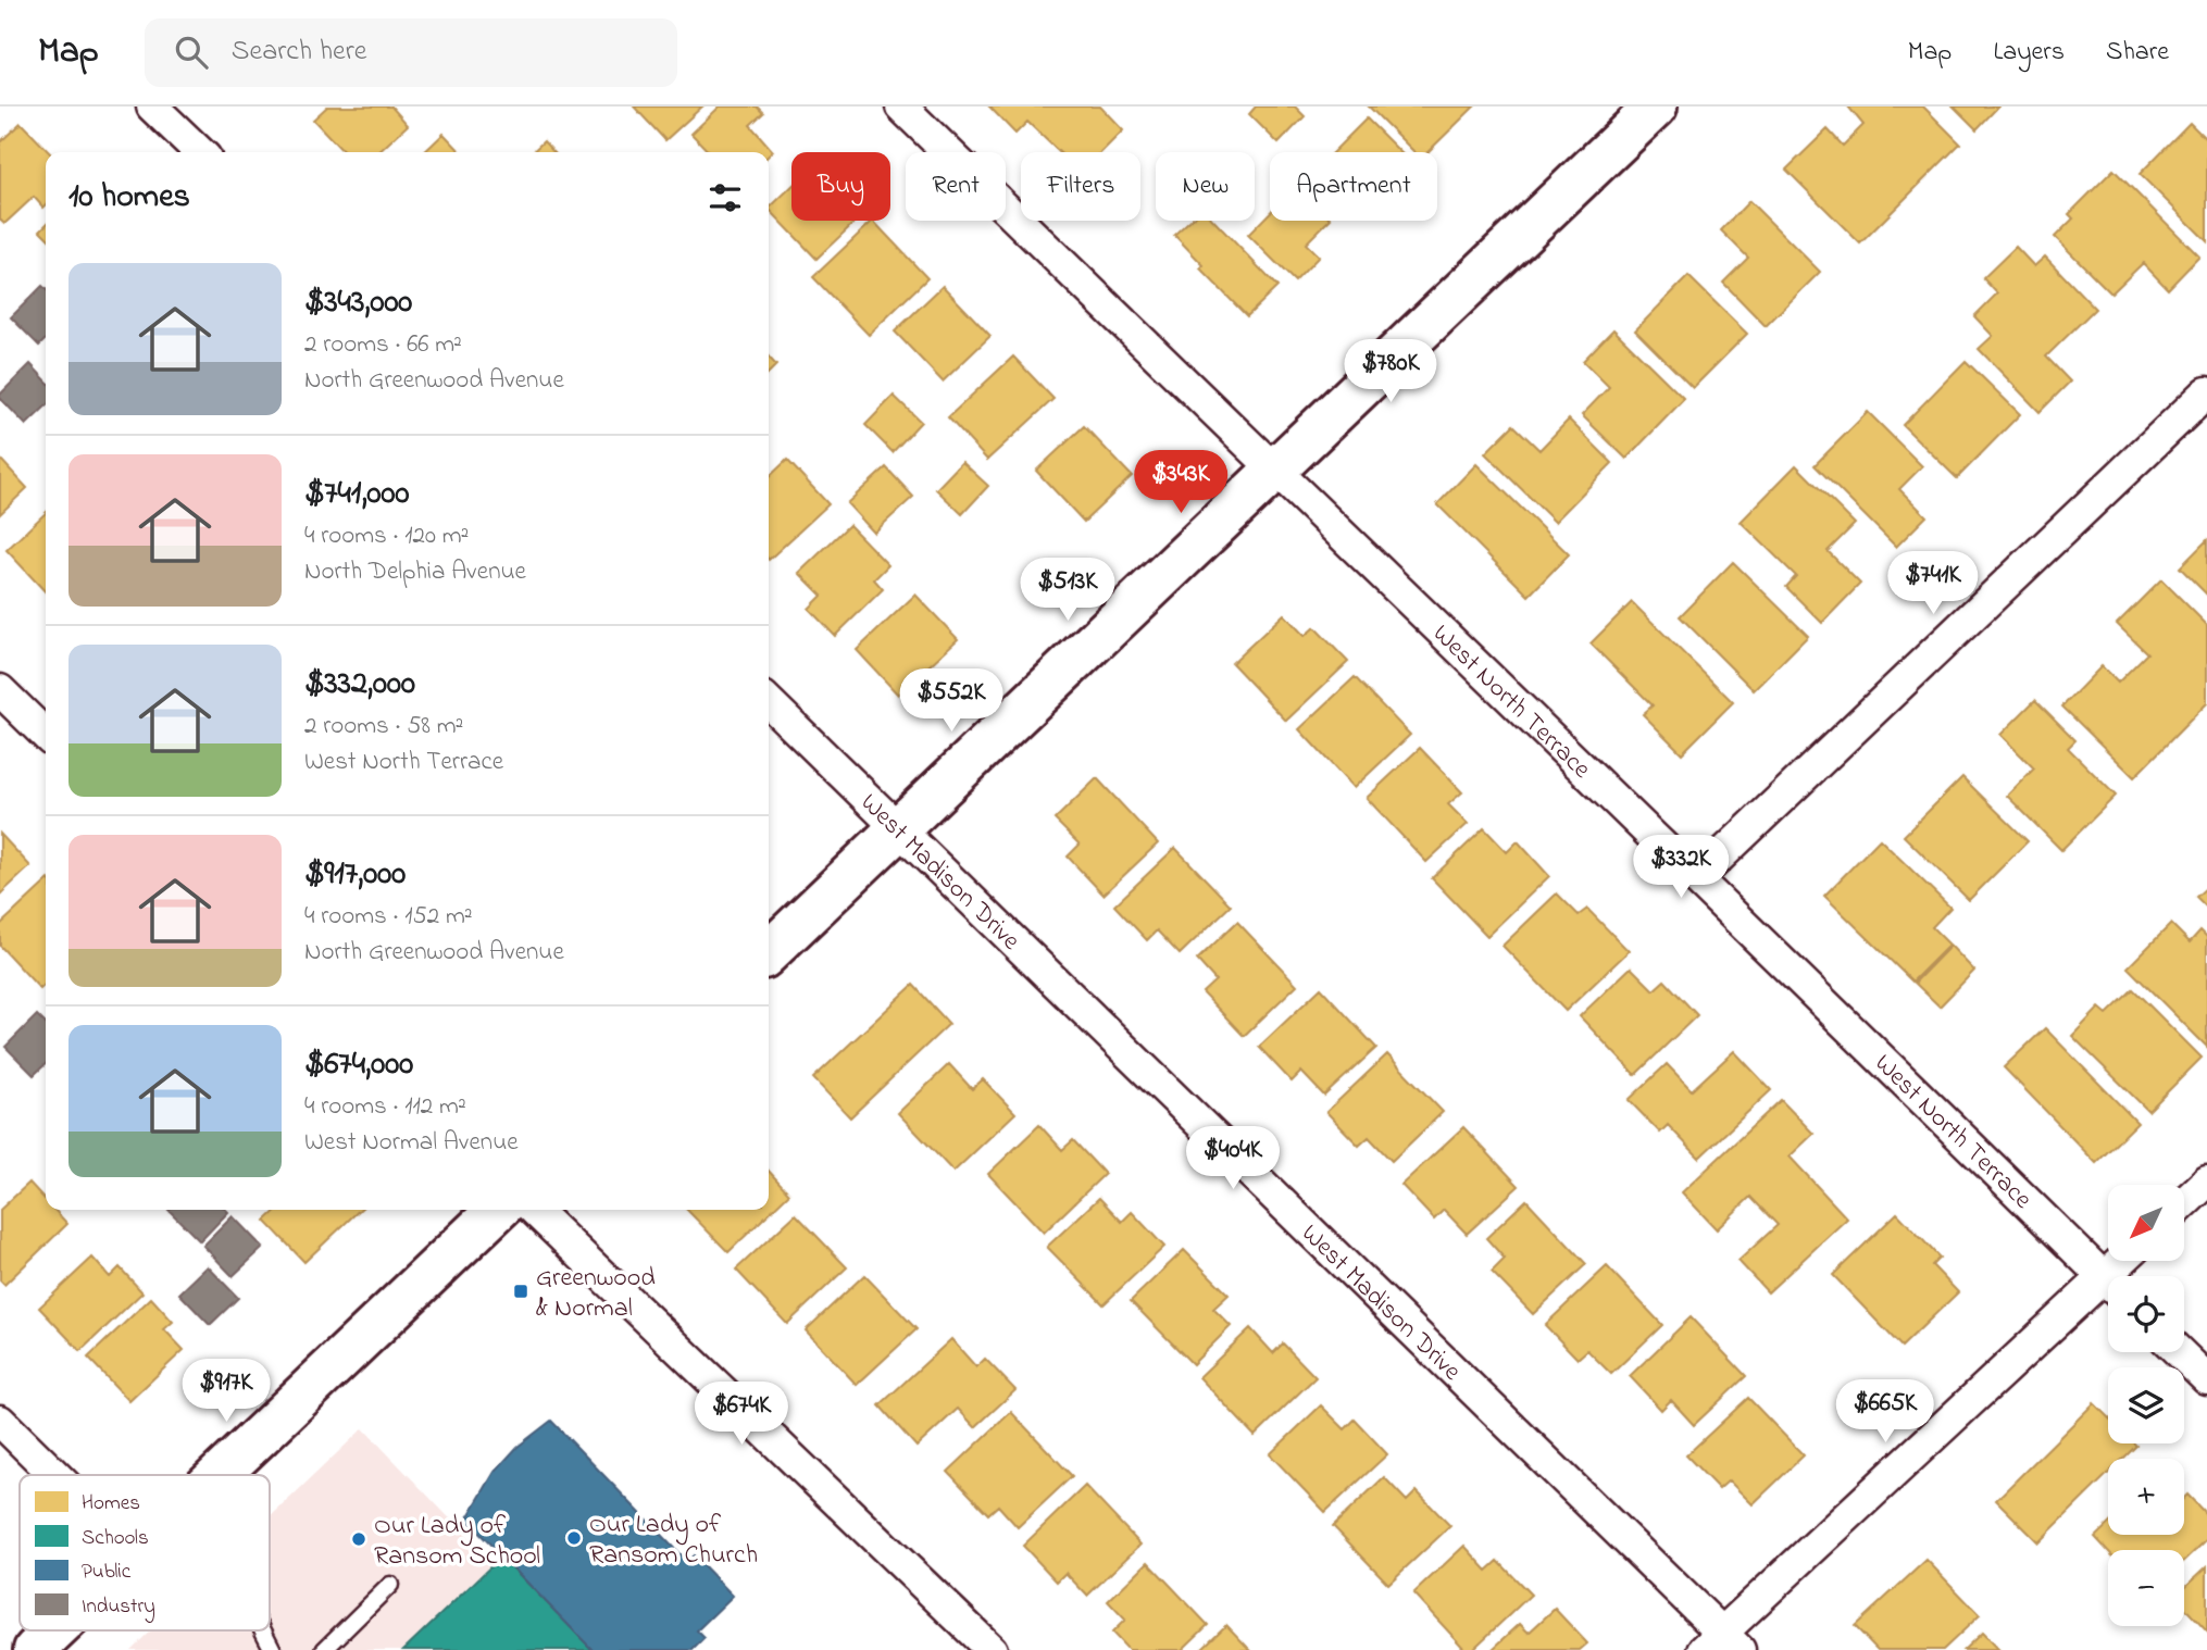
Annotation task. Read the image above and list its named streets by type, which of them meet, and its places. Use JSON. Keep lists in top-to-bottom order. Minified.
{"streets":{"street":["West North Terrace","West Madison Drive"]},"places":{"transit":["Greenwood & Normal"],"other":["Our Lady of Ransom Church","Our Lady of Ransom School"]},"legend":["Homes","Schools","Public","Industry"],"north":"bottom left","page":{"header":"Map","search":"Search here","nav":["Map","Layers","Share"],"chip":["Buy","Rent","Filters","New","Apartment"],"heading":"10 homes","list":[{"name":"$343,000","note":"2 rooms · 66 m² · North Greenwood Avenue"},{"name":"$741,000","note":"4 rooms · 120 m² · North Delphia Avenue"},{"name":"$332,000","note":"2 rooms · 58 m² · West North Terrace"},{"name":"$917,000","note":"4 rooms · 152 m² · North Greenwood Avenue"},{"name":"$674,000","note":"4 rooms · 112 m² · West Normal Avenue"}],"price":["$780K","$343K","$741K","$513K","$552K","$332K","$404K","$917K","$665K","$674K"],"map_buttons":["+","−"]}}
